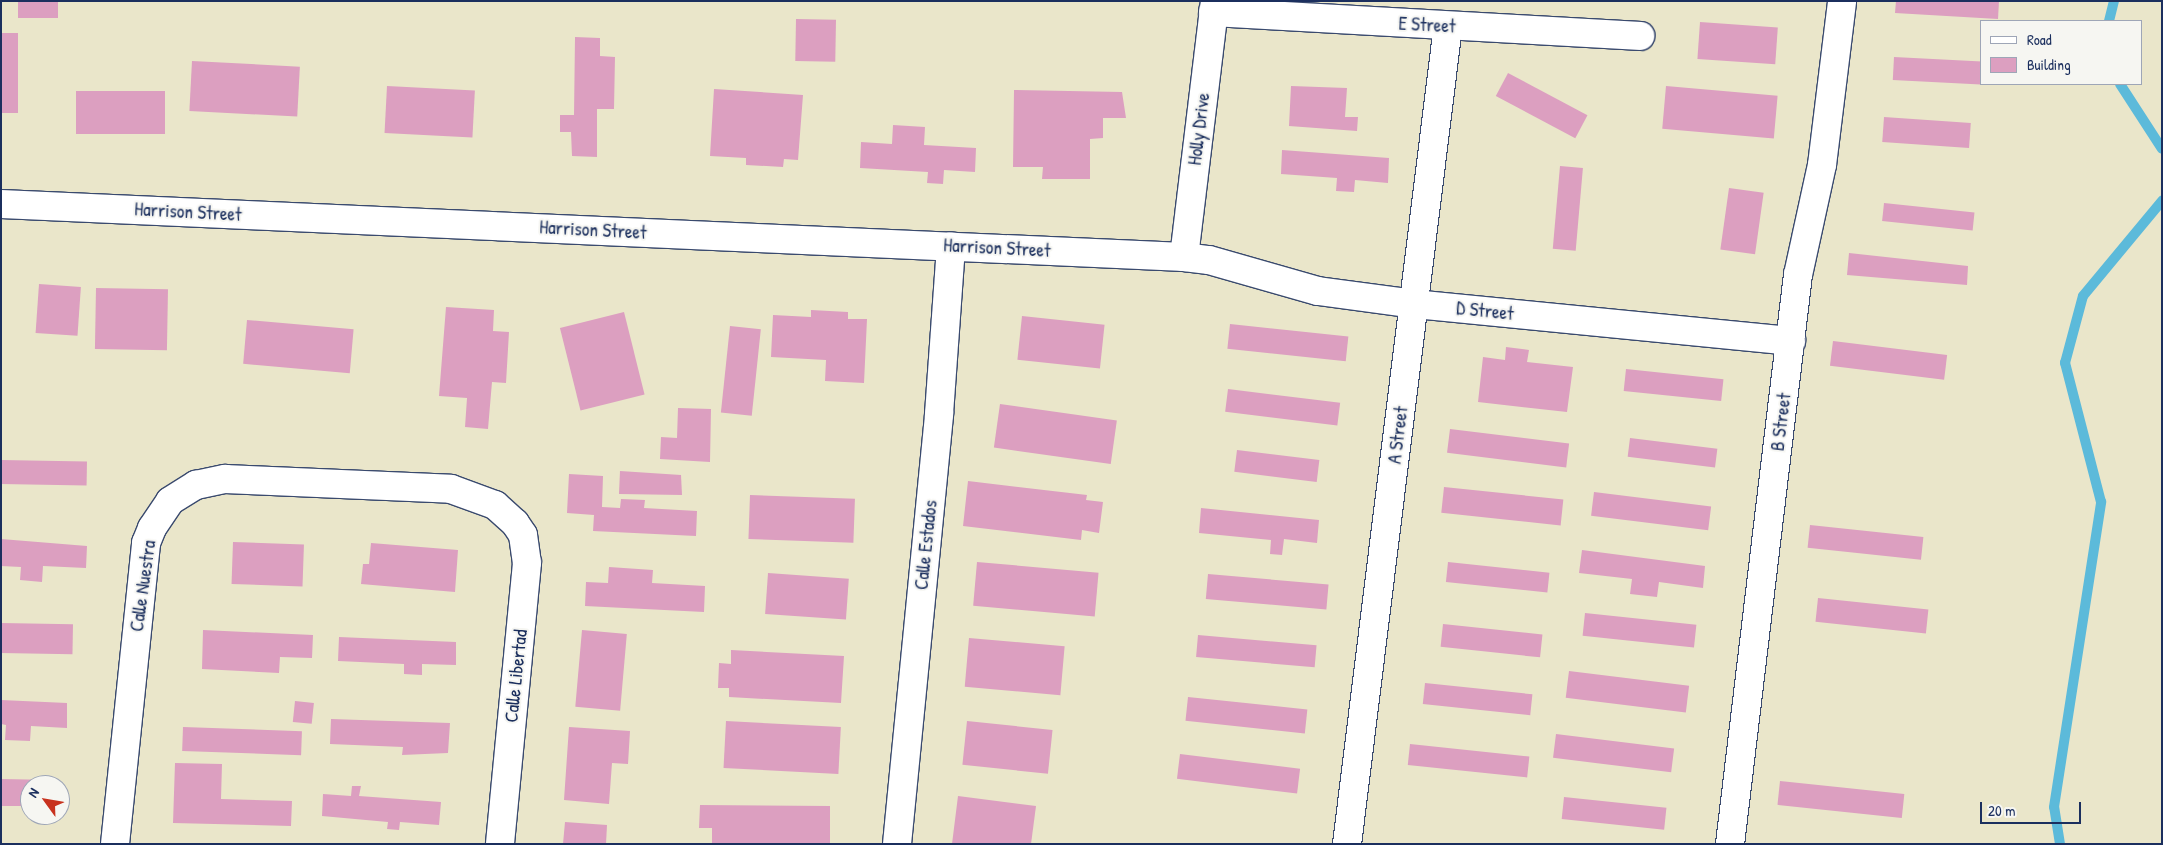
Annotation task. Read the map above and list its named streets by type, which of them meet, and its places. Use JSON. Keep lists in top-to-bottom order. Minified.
{"streets":{"street":["E Street","Holly Drive","Harrison Street","D Street","B Street","A Street","Calle Estados","Calle Nuestra","Calle Libertad"]},"crossings":[["E Street","Holly Drive"],["E Street","A Street"],["Holly Drive","Harrison Street"],["Holly Drive","D Street"],["Harrison Street","D Street"],["Harrison Street","Calle Estados"],["D Street","B Street"],["D Street","A Street"],["Calle Nuestra","Calle Libertad"]],"legend":["Road","Building"],"scale_bar":"20 m","north":"top left"}
